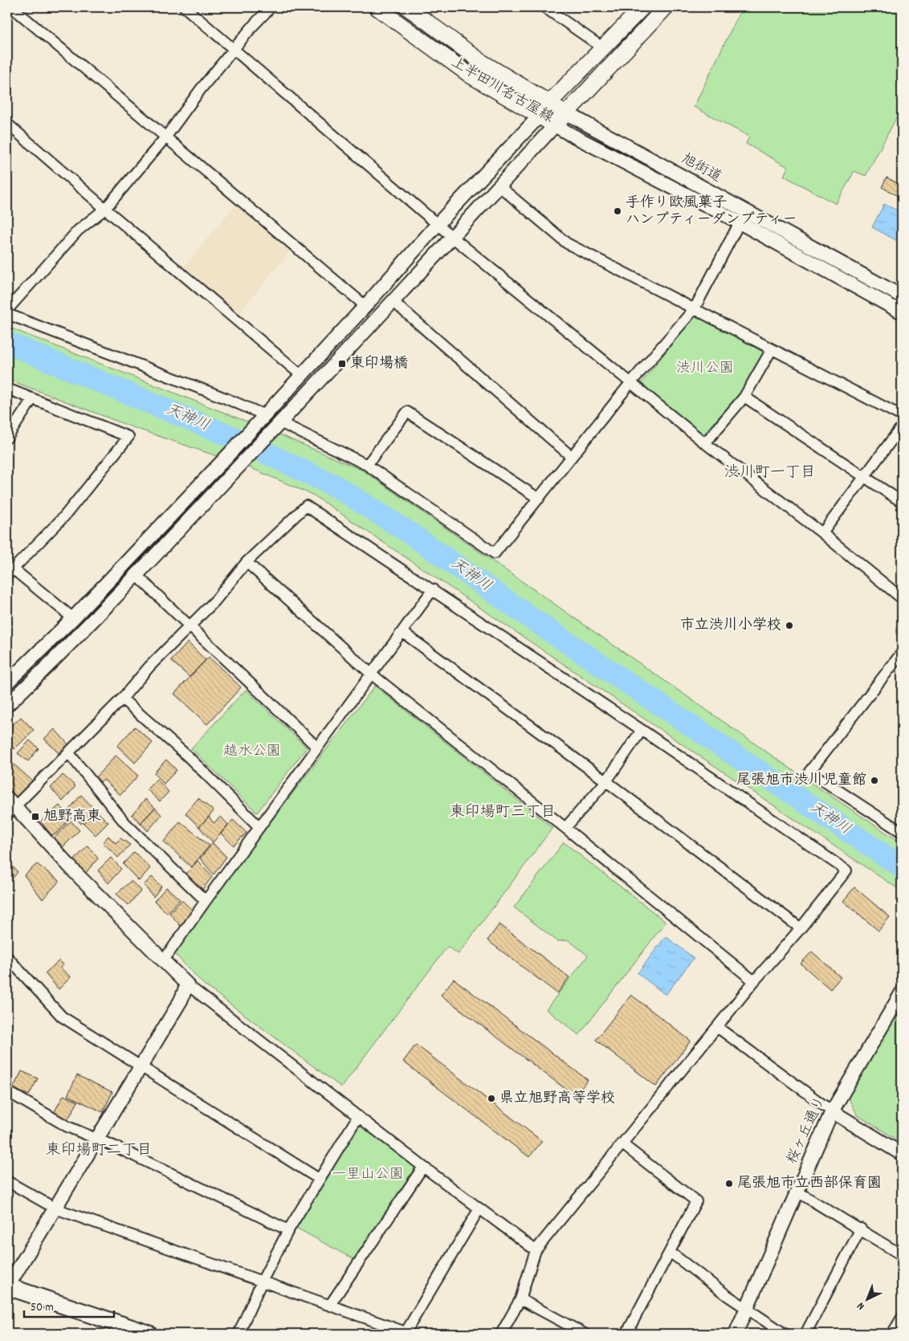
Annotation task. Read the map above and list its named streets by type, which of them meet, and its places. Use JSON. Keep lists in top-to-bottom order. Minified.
{"streets":{"main road":["上半田川名古屋線"],"street":["旭街道","桜ヶ丘通り"]},"crossings":[["上半田川名古屋線","旭街道"]],"districts":["渋川町一丁目","東印場町三丁目","東印場町二丁目"],"water":["天神川"],"parks":["渋川公園","越水公園","一里山公園"],"places":{"other":["手作り欧風菓子 ハンプティーダンプティー","市立渋川小学校","尾張旭市渋川児童館","県立旭野高等学校","尾張旭市立西部保育園"],"transit":["東印場橋","旭野高東"]},"scale_bar":"50 m","north":"bottom left"}
